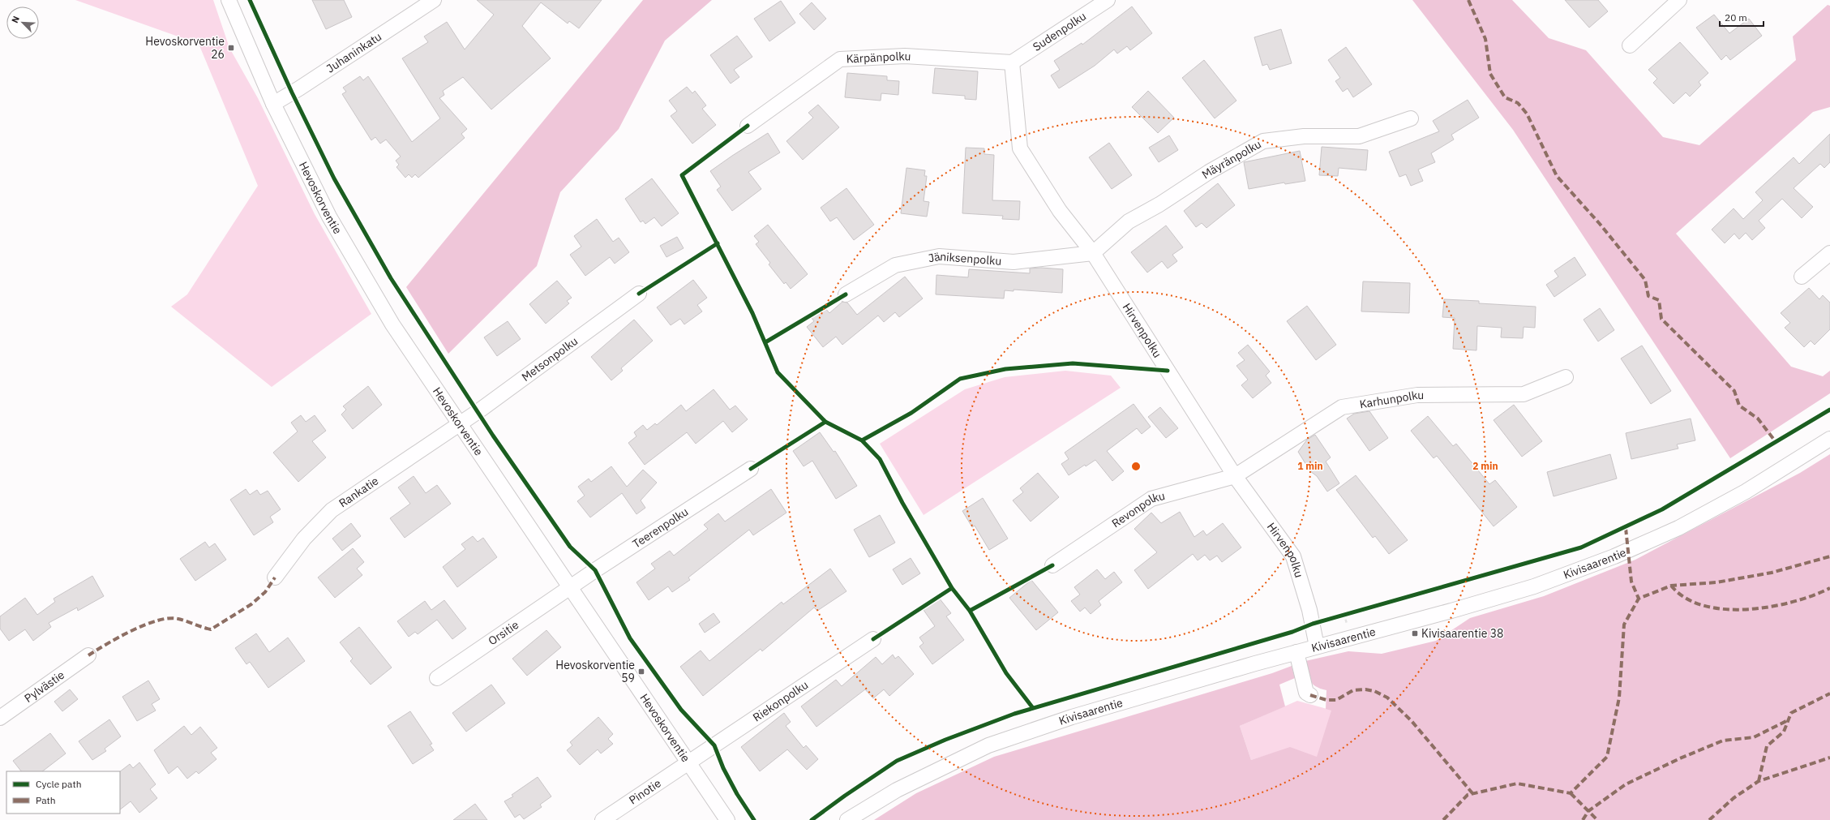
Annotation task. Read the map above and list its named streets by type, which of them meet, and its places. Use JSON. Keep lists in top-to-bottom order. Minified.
{"streets":{"street":["Sudenpolku","Juhaninkatu","Kärpänpolku","Mäyränpolku","Hevoskorventie","Jäniksenpolku","Hirvenpolku","Metsonpolku","Karhunpolku","Rankatie","Revonpolku","Teerenpolku","Kivisaarentie","Orsitie","Pylvästie","Riekonpolku","Pinotie"]},"crossings":[["Sudenpolku","Kärpänpolku"],["Sudenpolku","Hirvenpolku"],["Juhaninkatu","Hevoskorventie"],["Kärpänpolku","Hirvenpolku"],["Mäyränpolku","Jäniksenpolku"],["Mäyränpolku","Hirvenpolku"],["Hevoskorventie","Metsonpolku"],["Hevoskorventie","Rankatie"],["Hevoskorventie","Teerenpolku"],["Hevoskorventie","Orsitie"],["Hevoskorventie","Riekonpolku"],["Hevoskorventie","Pinotie"],["Jäniksenpolku","Hirvenpolku"],["Hirvenpolku","Karhunpolku"],["Hirvenpolku","Revonpolku"],["Hirvenpolku","Kivisaarentie"],["Metsonpolku","Rankatie"],["Karhunpolku","Revonpolku"],["Teerenpolku","Orsitie"],["Riekonpolku","Pinotie"]],"places":{"transit":["Hevoskorventie 26","Kivisaarentie 38","Hevoskorventie 59"]},"legend":["Cycle path","Path"],"scale_bar":"20 m","north":"top left","rings":["1 min","2 min"]}
